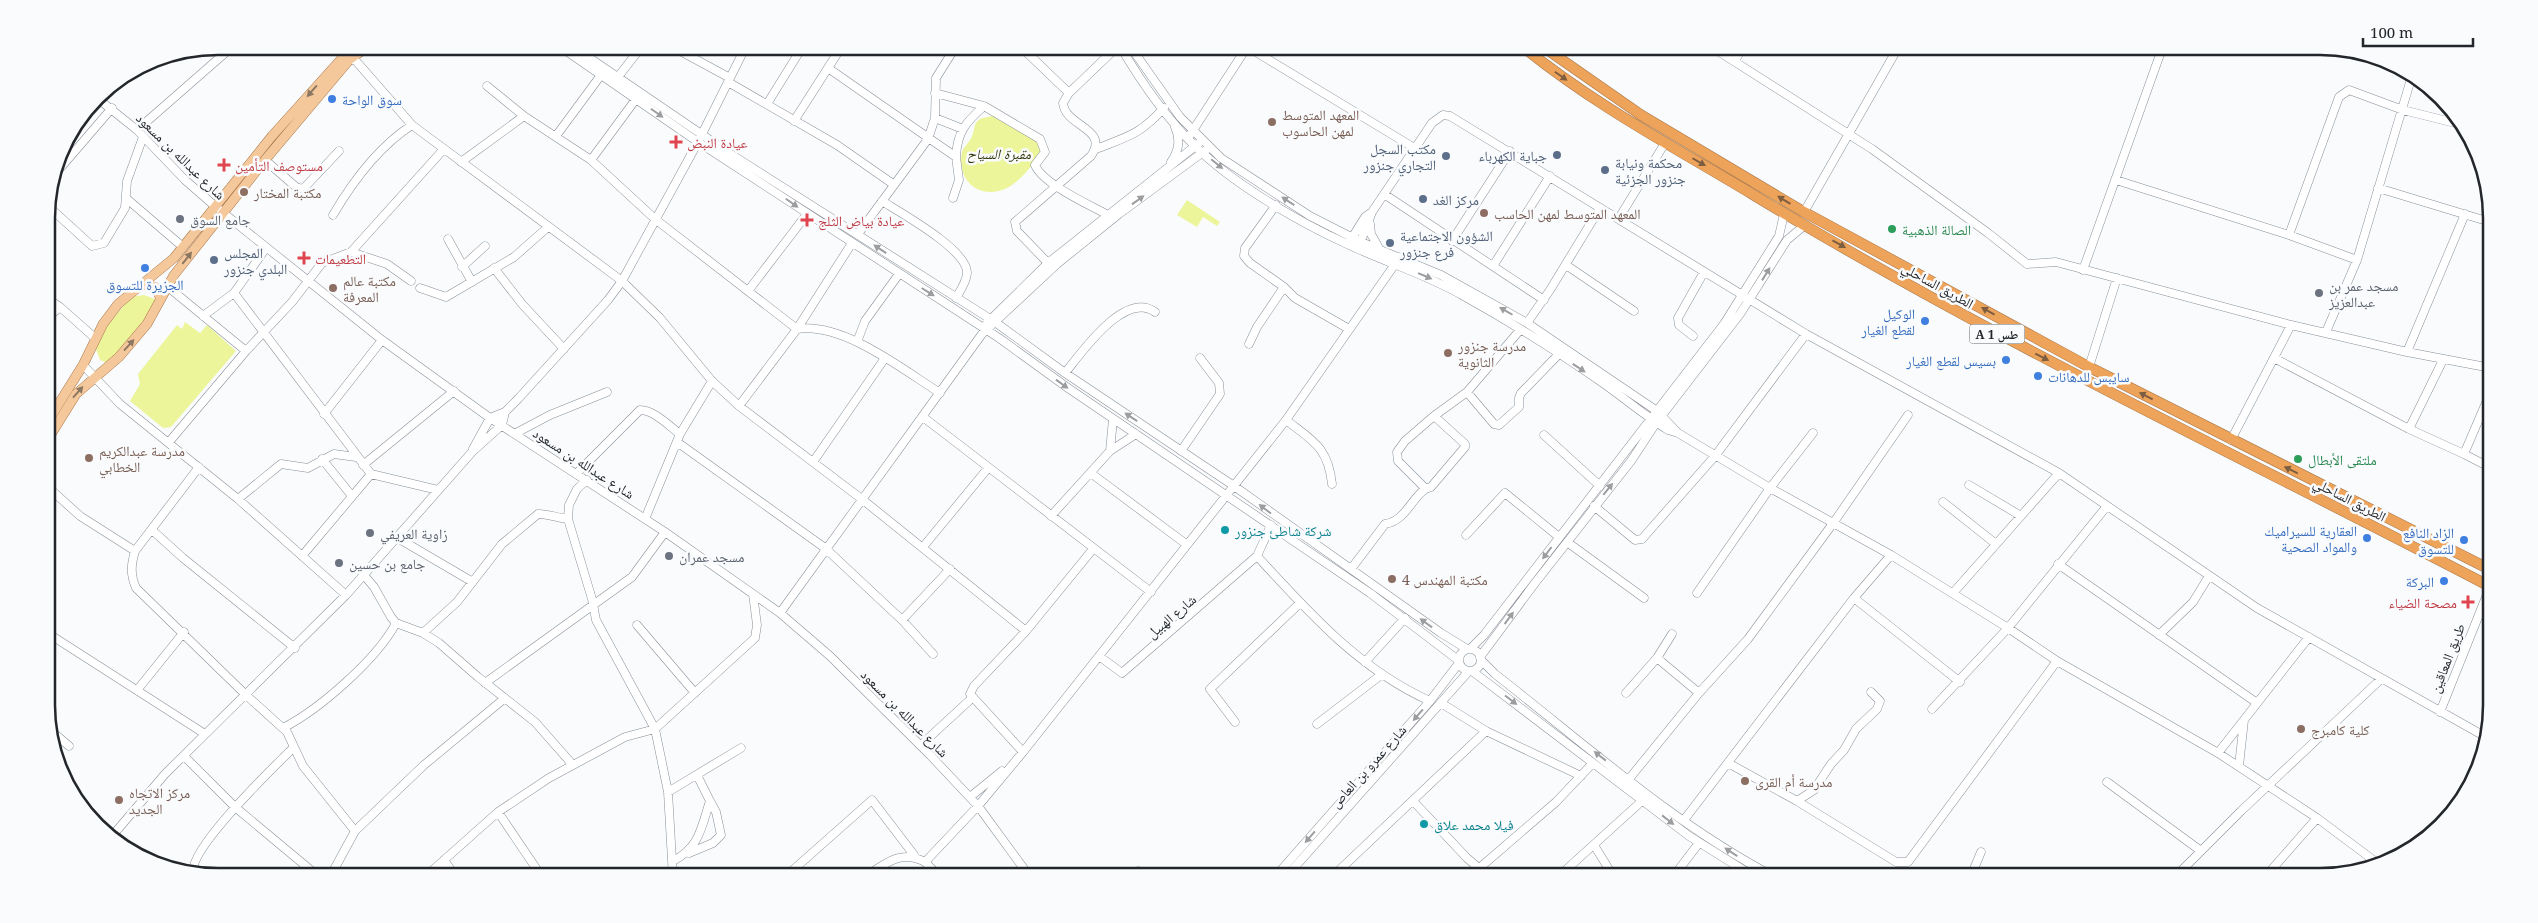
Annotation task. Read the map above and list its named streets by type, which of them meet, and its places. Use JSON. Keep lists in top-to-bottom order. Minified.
{"streets":{"highway":["الطريق الساحلي","A 1 طس"],"street":["شارع عبدالله بن مسعود","شارع الهبيل","طريق المعاقين","شارع عمرو بن العاص"]},"parks":["مقبرة السياح"],"places":{"other":["سوق الواحة","المعهد المتوسط لمهن الحاسوب","جباية الكهرباء","مكتب السجل التجاري جنزور","محكمة ونيابة جنزور الجزئية","مكتبة المختار","مركز الغد","المعهد المتوسط لمهن الحاسب","جامع السوق","الصالة الذهبية","الشؤون الاجتماعية فرع جنزور","المجلس البلدي جنزور","الجزيرة للتسوق","مكتبة عالم المعرفة","مسجد عمر بن عبدالعزيز","الوكيل لقطع الغيار","مدرسة جنزور الثانوية","بسيس لقطع الغيار","سايبس للدهانات","مدرسة عبدالكريم الخطابي","ملتقى الأبطال","شركة شاطئ جنزور","زاوية العريفي","العقارية للسيراميك والمواد الصحية","الزاد النافع للتسوق","مسجد عمران","جامع بن حسين","مكتبة المهندس 4","البركة","كلية كامبرج","مدرسة أم القرى","مركز الاتجاه الجديد","فيلا محمد علاق"],"health":["عيادة النبض","مستوصف التأمين","عيادة بياض الثلج","التطعيمات","مصحة الضياء"]},"scale_bar":"100 m"}
